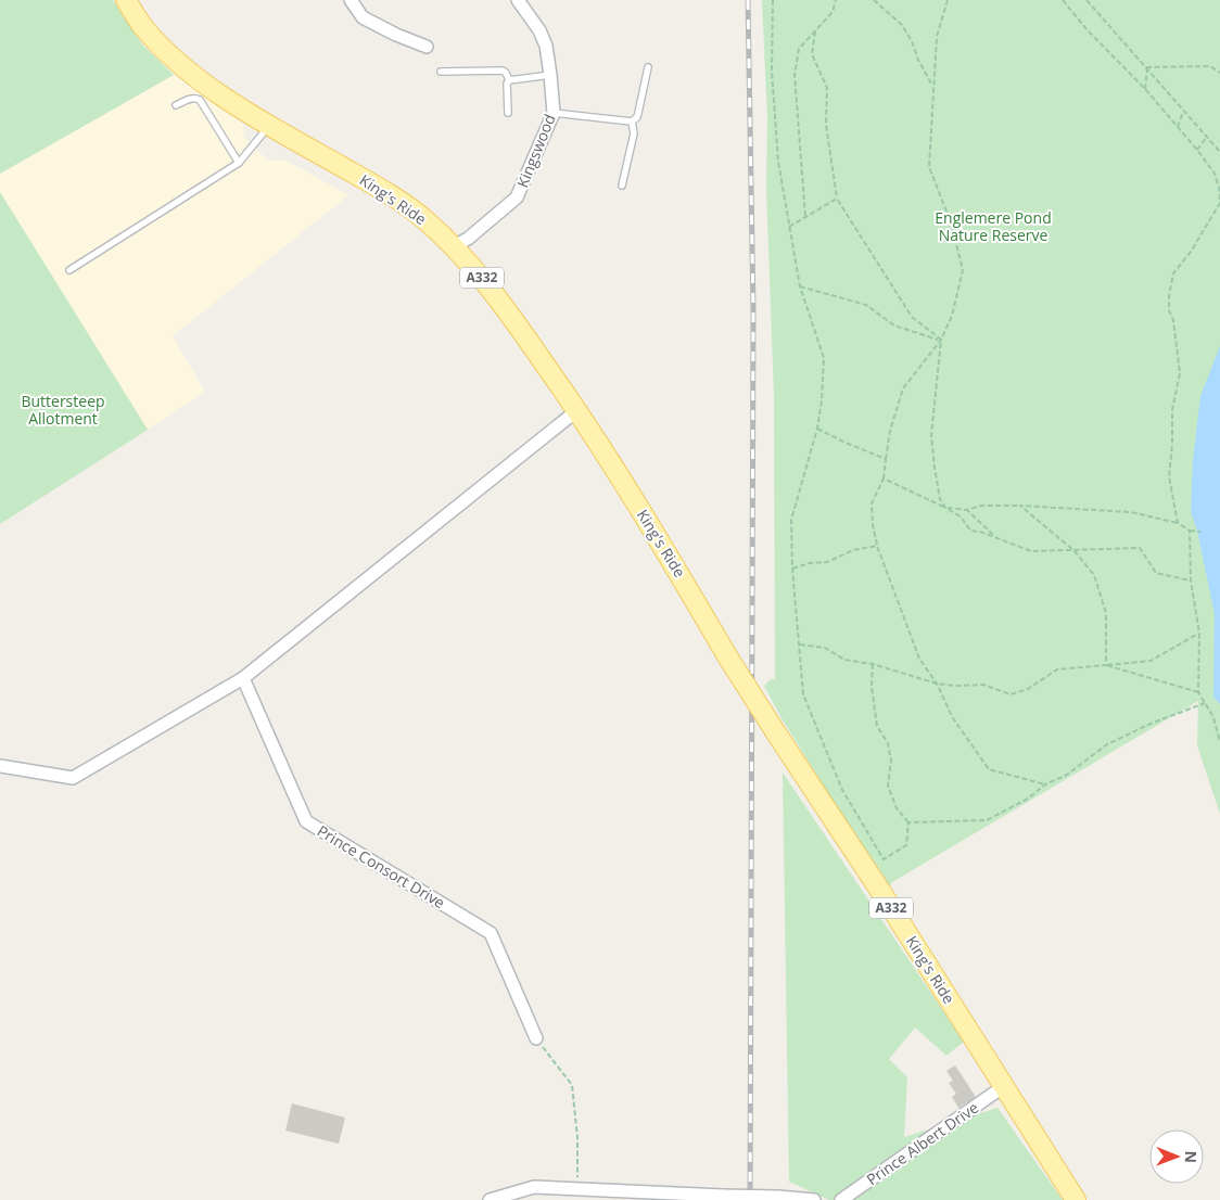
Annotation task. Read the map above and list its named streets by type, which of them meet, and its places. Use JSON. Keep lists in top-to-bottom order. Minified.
{"streets":{"main road":["King's Ride","A332"],"street":["Kingswood","Prince Consort Drive","Prince Albert Drive"]},"crossings":[["Kingswood","King's Ride"],["King's Ride","Prince Albert Drive"]],"parks":["Englemere Pond Nature Reserve","Buttersteep Allotment"],"north":"right"}
